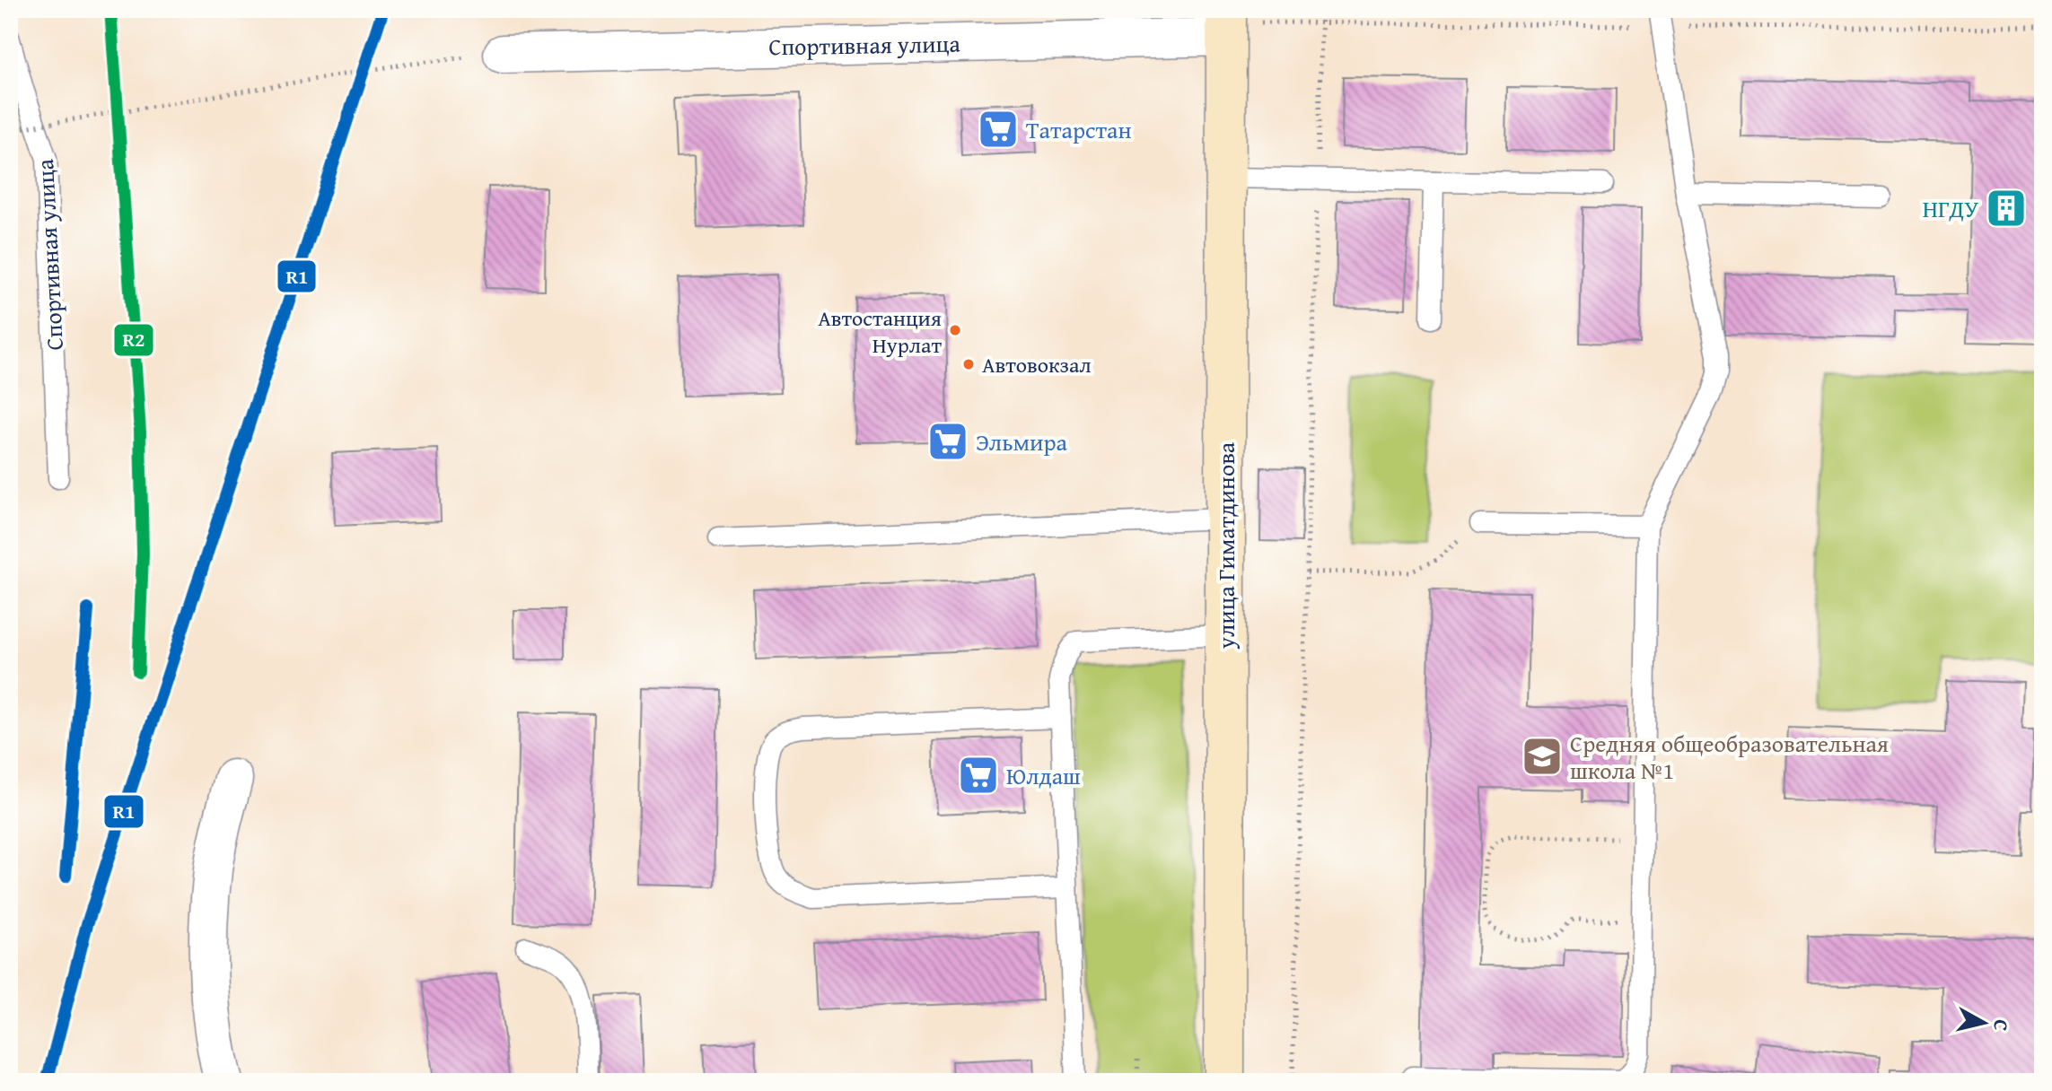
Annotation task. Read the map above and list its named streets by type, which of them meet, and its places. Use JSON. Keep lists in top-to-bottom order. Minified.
{"streets":{"main road":["улица Гиматдинова"],"street":["Спортивная улица"]},"crossings":[["Спортивная улица","улица Гиматдинова"]],"places":{"supermarket":["Татарстан","Эльмира","Юлдаш"],"building":["НГДУ"],"other":["Автостанция Нурлат","Автовокзал"],"school or university":["Средняя общеобразовательная школа №1"]},"lines":["transit line R1","transit line R2"],"north":"right"}
